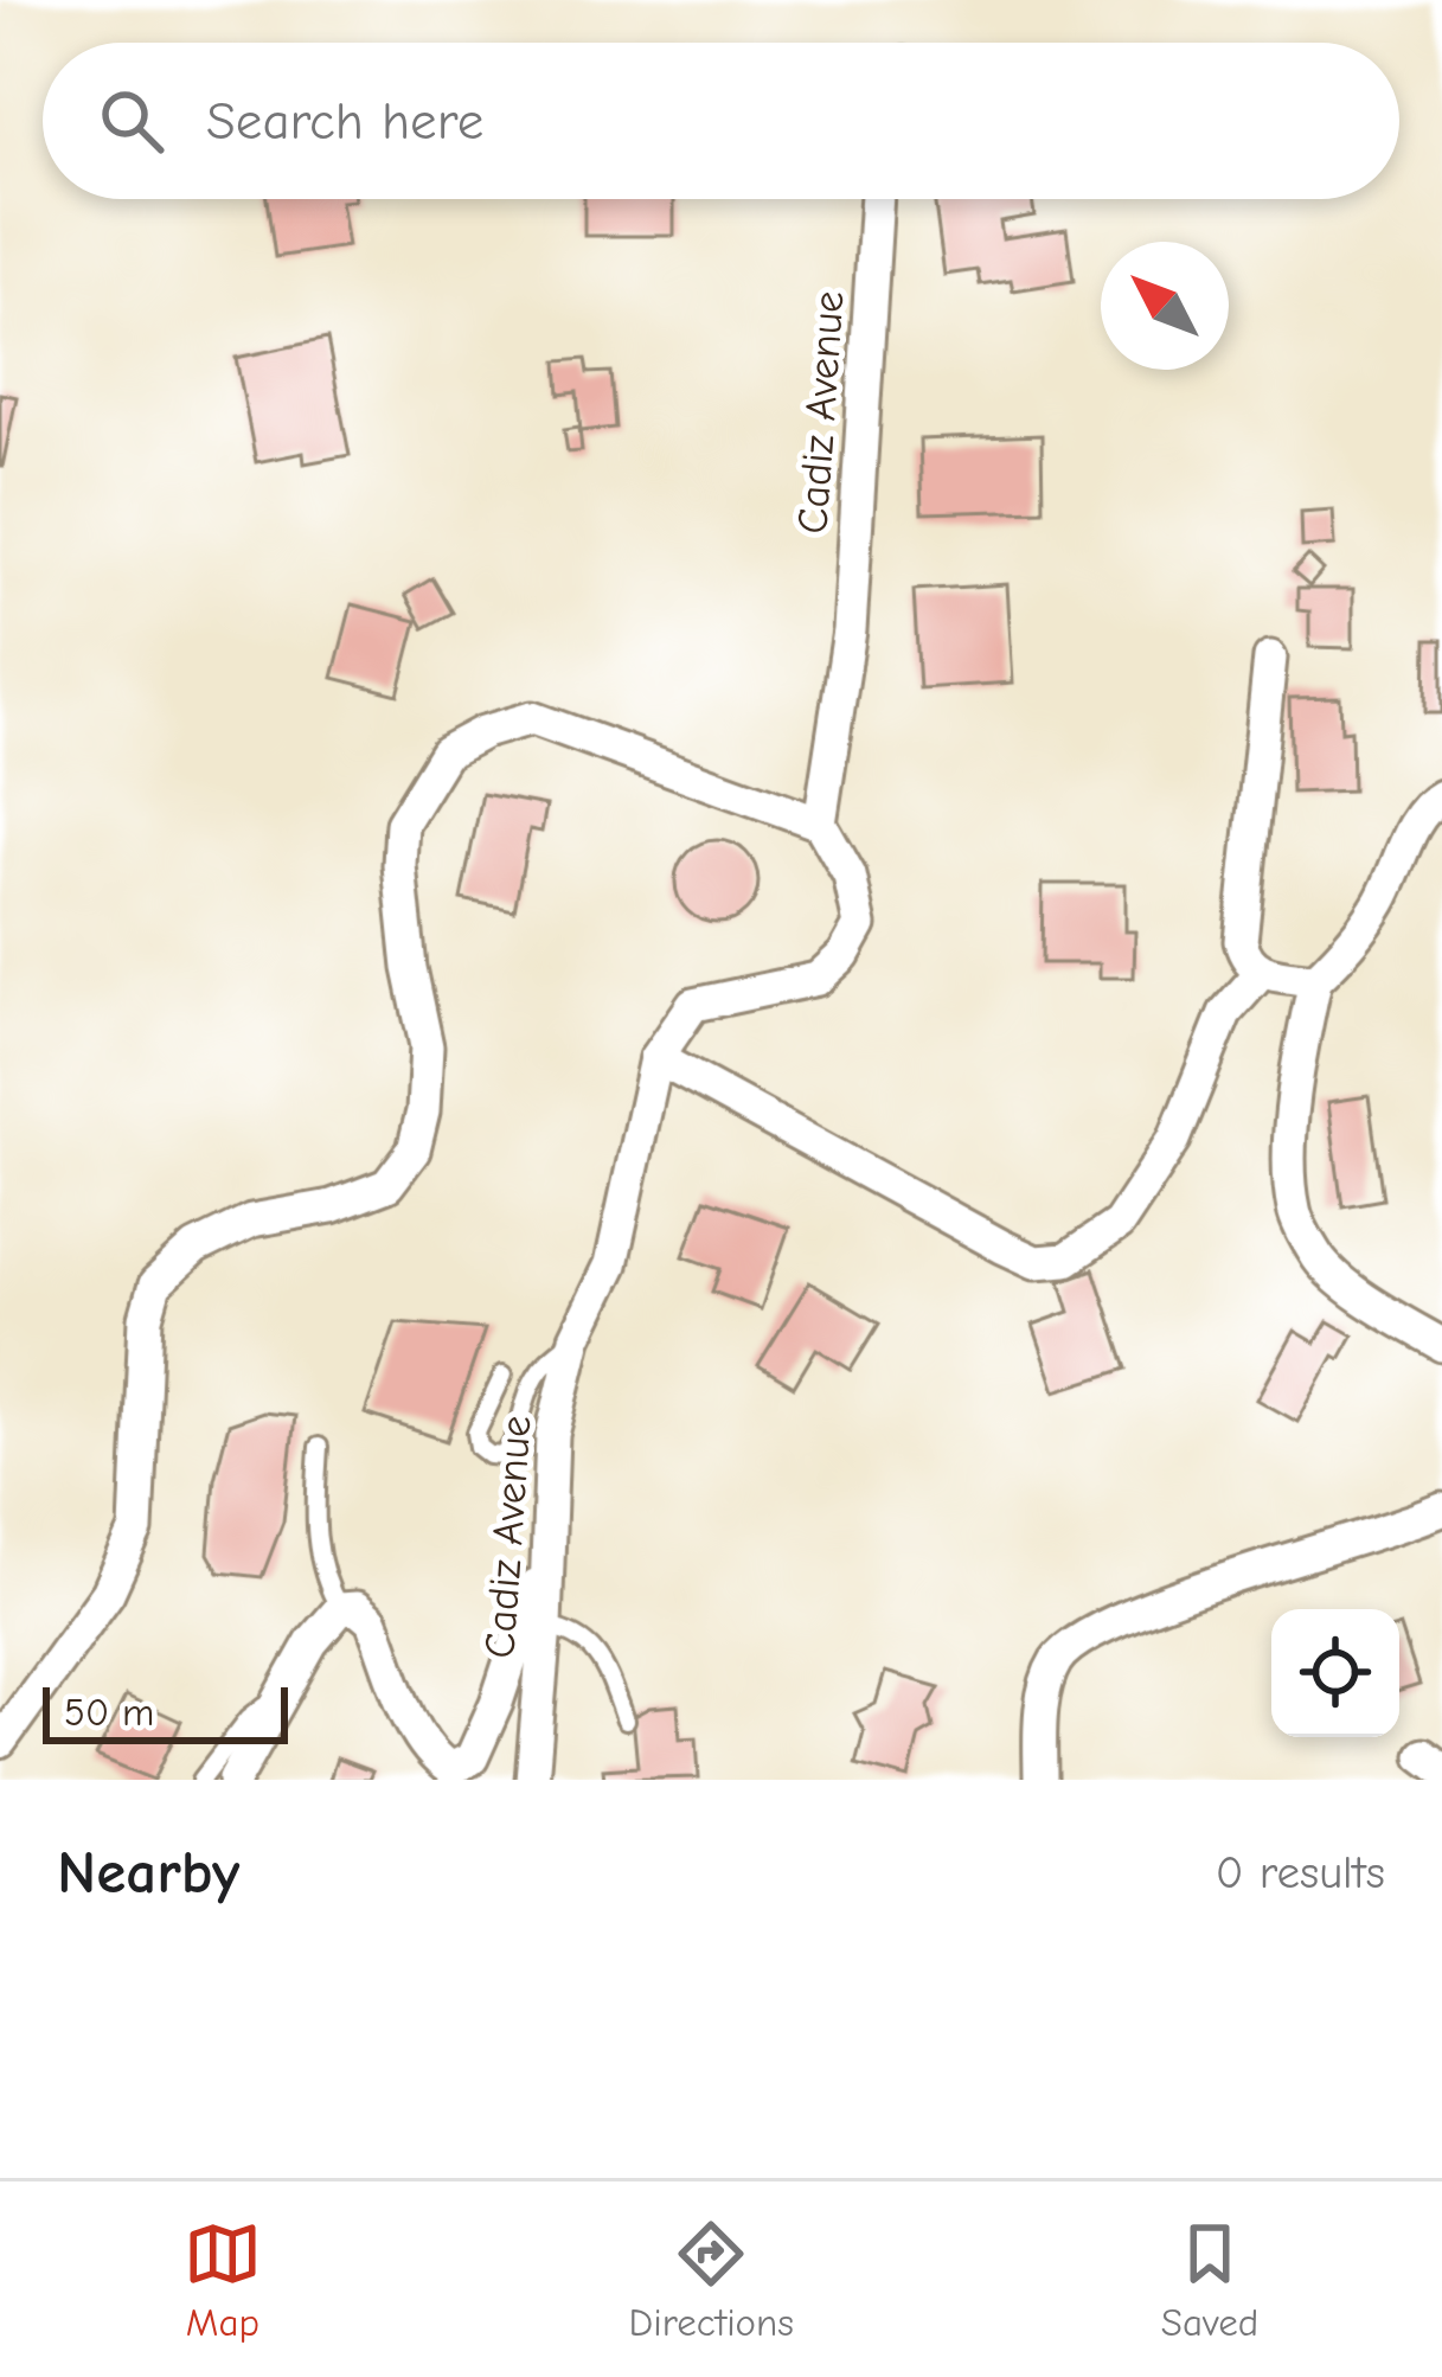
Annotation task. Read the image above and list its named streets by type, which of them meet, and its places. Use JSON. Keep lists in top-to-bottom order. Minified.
{"streets":{"street":["Cadiz Avenue"]},"scale_bar":"50 m","north":"top left","page":{"search":"Search here","scale":"50 m","heading":["Nearby","0 results"],"nav":["Map","Directions","Saved"]}}
